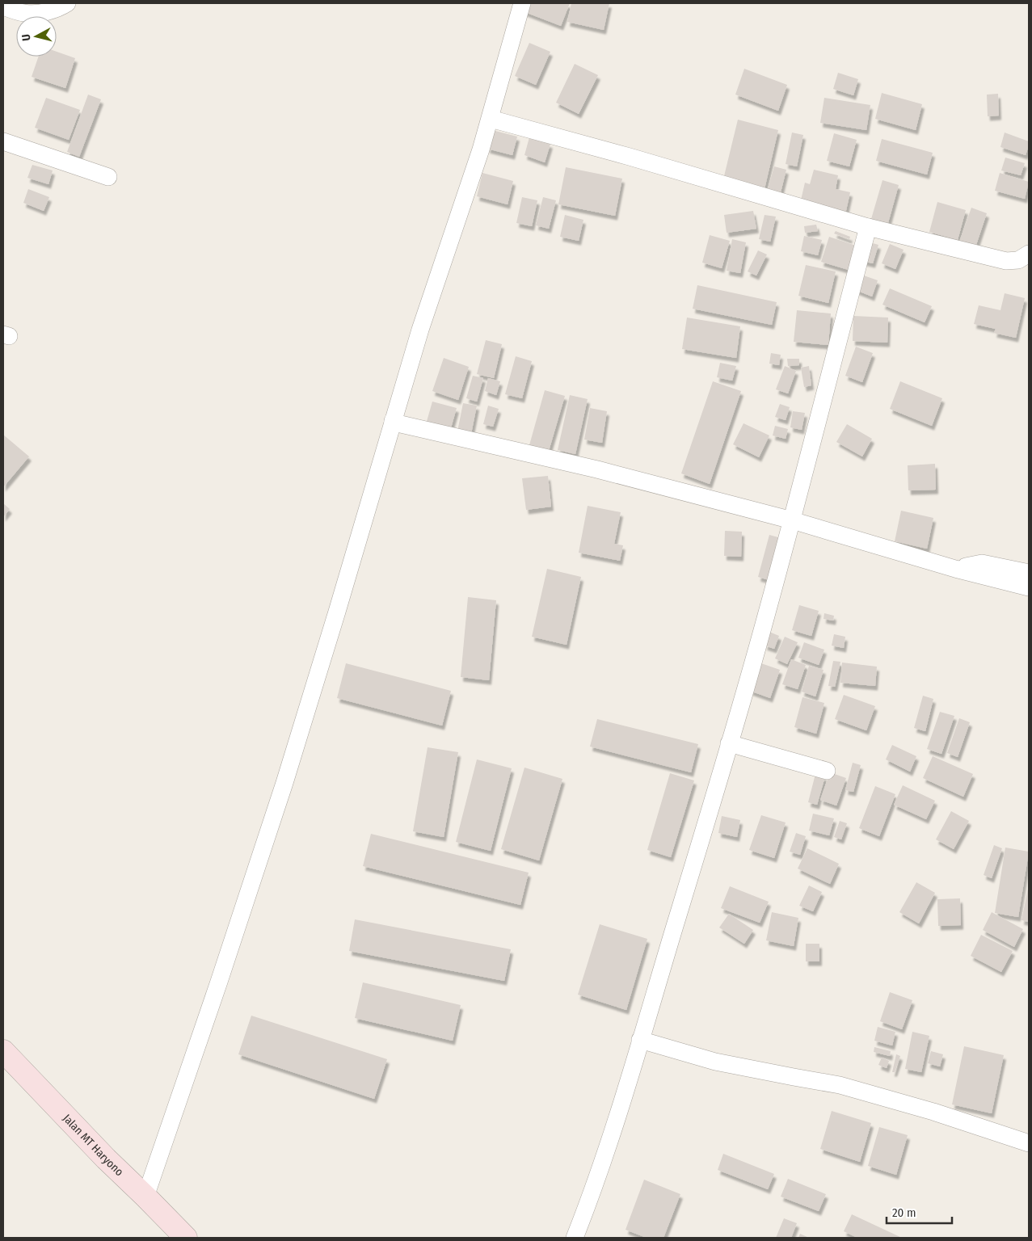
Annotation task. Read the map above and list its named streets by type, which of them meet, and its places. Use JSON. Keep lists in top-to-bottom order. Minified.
{"streets":{"main road":["Jalan MT Haryono"]},"scale_bar":"20 m","north":"left"}
